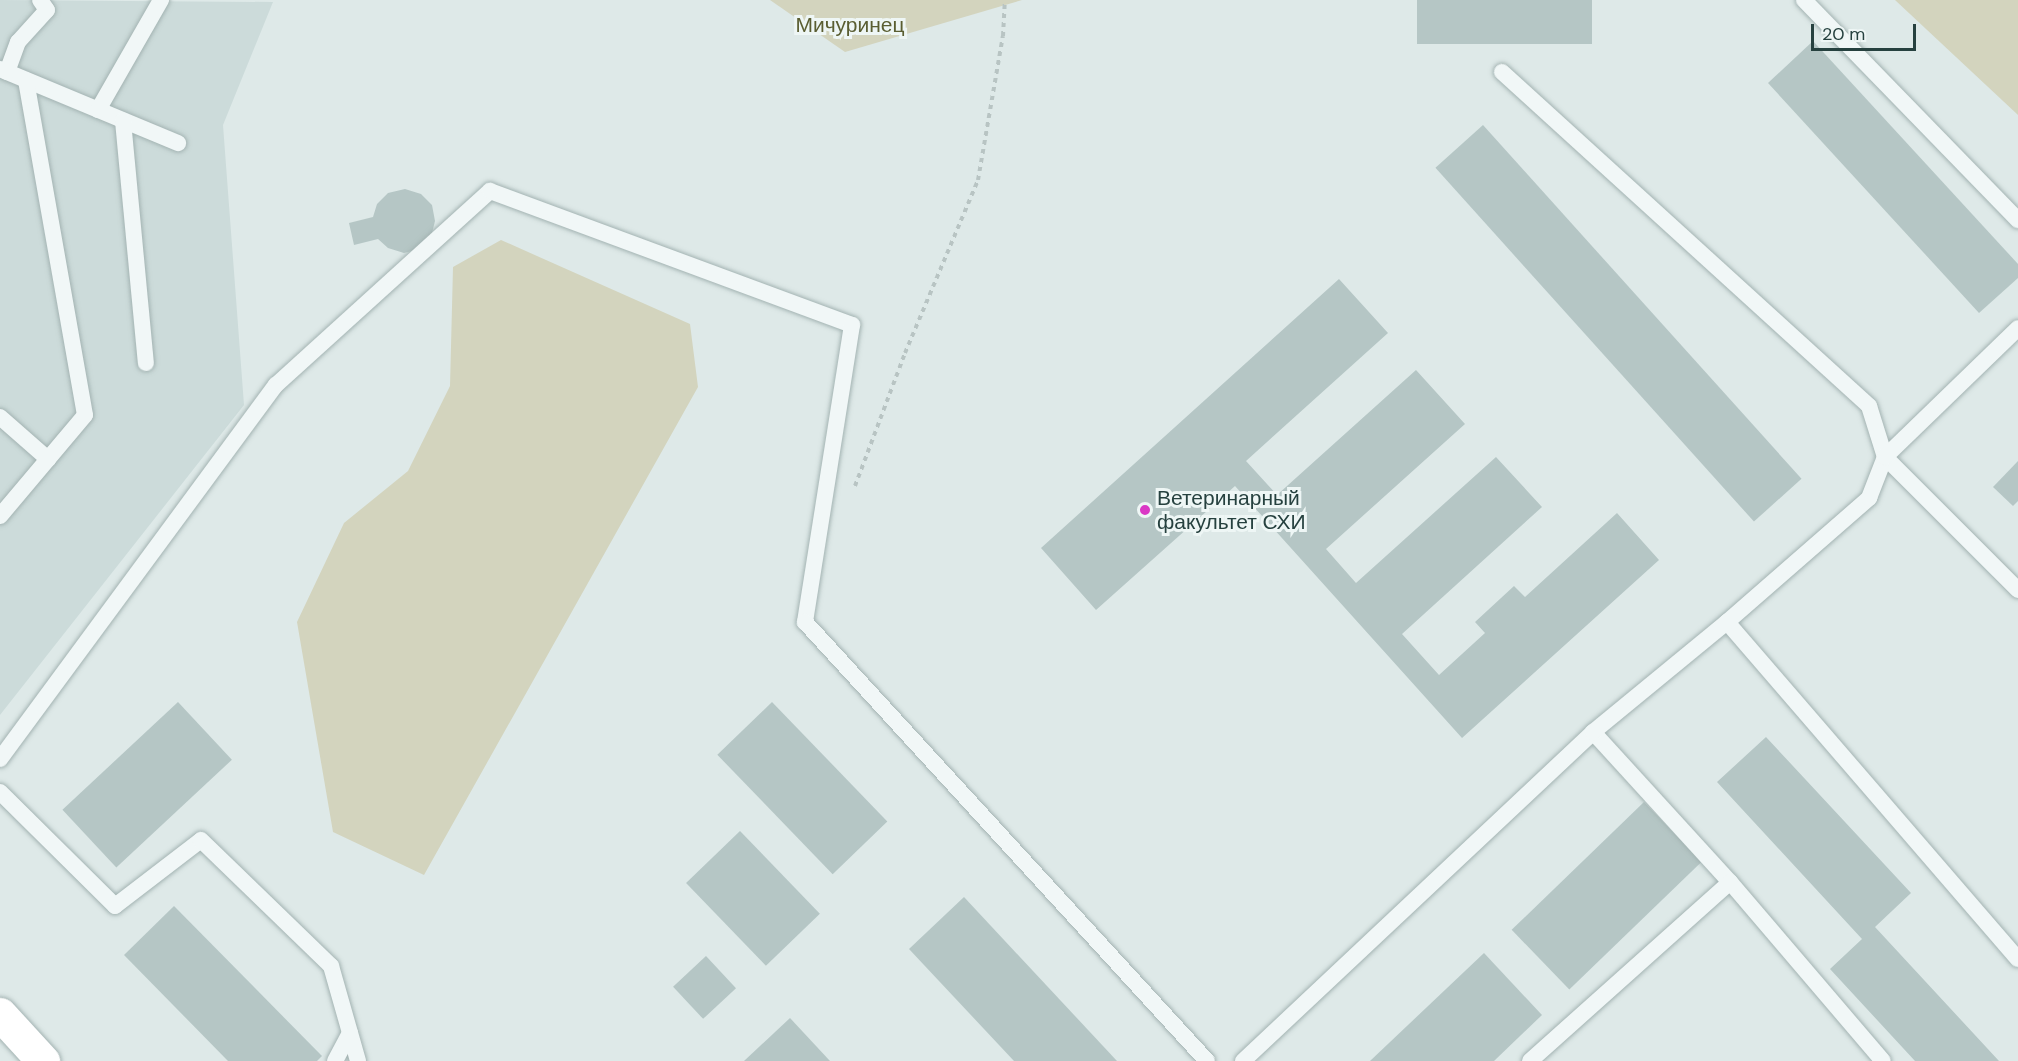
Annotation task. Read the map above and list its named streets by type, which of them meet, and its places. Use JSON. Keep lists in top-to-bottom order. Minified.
{"parks":["Мичуринец"],"places":["Ветеринарный факультет СХИ"],"scale_bar":"20 m"}
